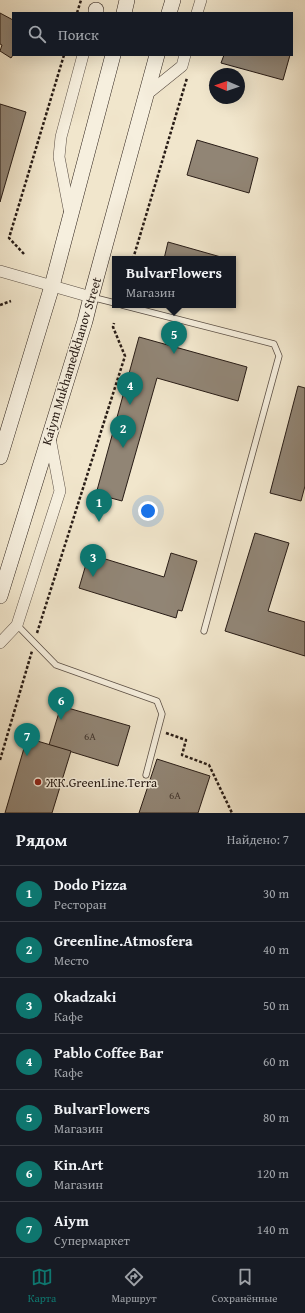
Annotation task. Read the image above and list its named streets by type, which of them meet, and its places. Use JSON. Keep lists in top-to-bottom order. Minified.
{"streets":{"main road":["Kaiym Mukhamedkhanov Street"]},"places":["ЖК.GreenLine.Terra"],"house_numbers":["6А","6А"],"north":"left","page":{"search":"Поиск","popup":["BulvarFlowers","Магазин"],"pins":["5","4","2","1","3","6","7"],"heading":["Рядом","Найдено: 7"],"list":[{"mark":"1","name":"Dodo Pizza","note":"Ресторан","value":"30 m"},{"mark":"2","name":"Greenline.Atmosfera","note":"Место","value":"40 m"},{"mark":"3","name":"Okadzaki","note":"Кафе","value":"50 m"},{"mark":"4","name":"Pablo Coffee Bar","note":"Кафе","value":"60 m"},{"mark":"5","name":"BulvarFlowers","note":"Магазин","value":"80 m"},{"mark":"6","name":"Kin.Art","note":"Магазин","value":"120 m"},{"mark":"7","name":"Aiym","note":"Супермаркет","value":"140 m"}],"nav":["Карта","Маршрут","Сохранённые"]}}
